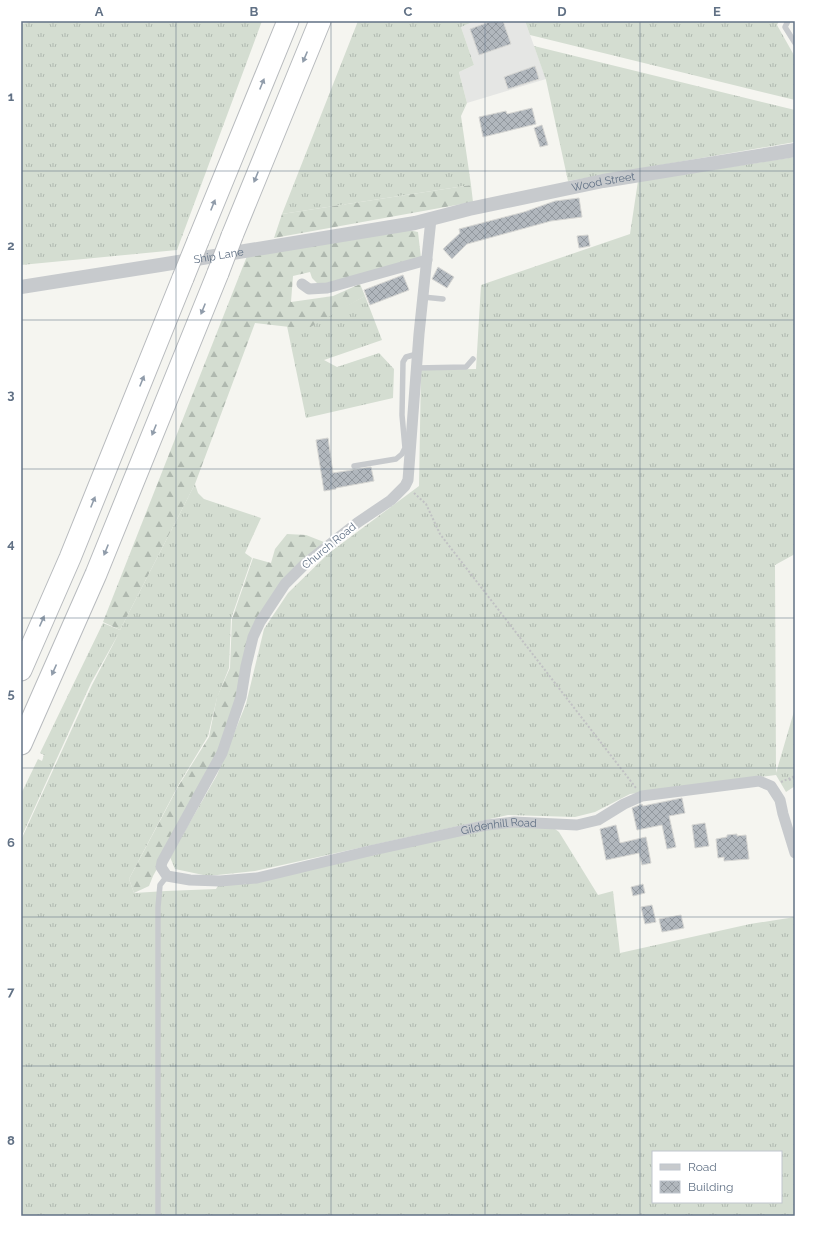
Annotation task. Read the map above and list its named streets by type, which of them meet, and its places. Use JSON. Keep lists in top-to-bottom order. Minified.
{"streets":{"street":["Wood Street","Ship Lane","Church Road","Gildenhill Road"]},"crossings":[["Wood Street","Ship Lane"],["Church Road","Gildenhill Road"]],"legend":["Road","Building"],"grid":{"columns":["A","B","C","D","E"],"rows":["1","2","3","4","5","6","7","8"]}}
